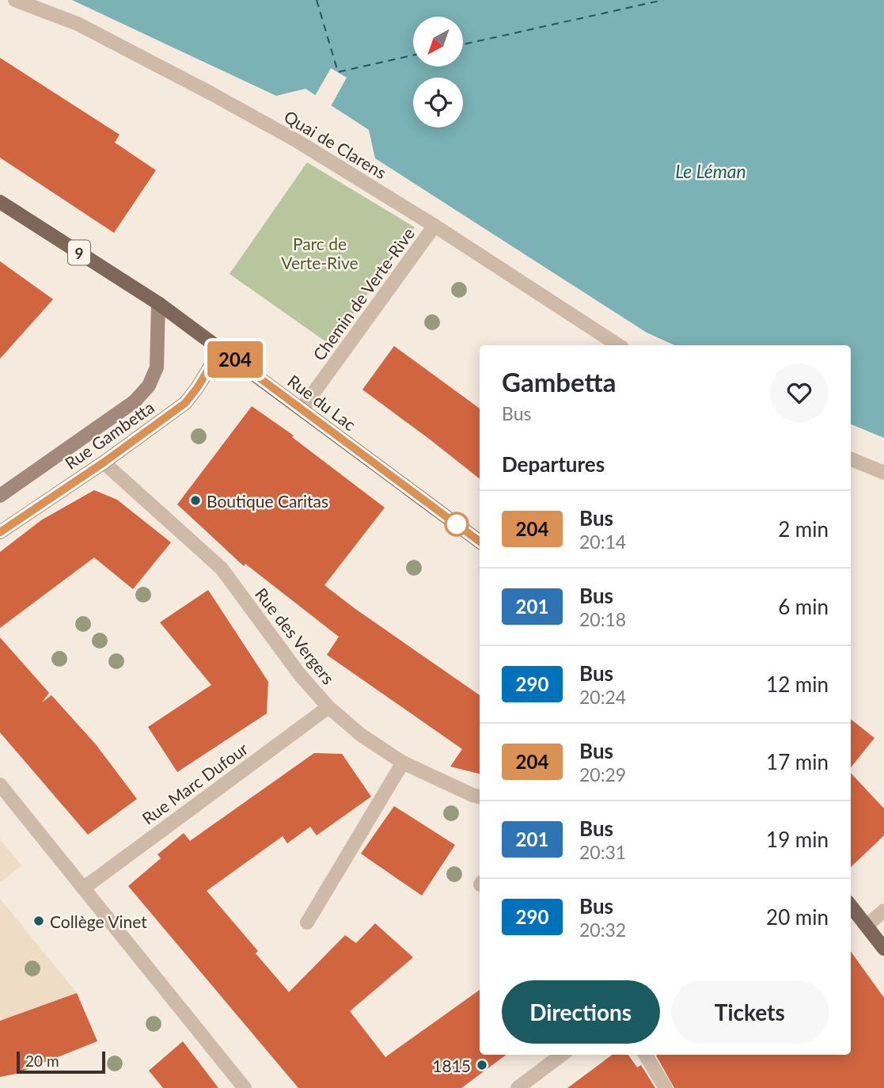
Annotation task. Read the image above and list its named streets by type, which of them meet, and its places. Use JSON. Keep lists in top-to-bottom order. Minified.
{"streets":{"main road":["9","Rue du Lac","Rue Gambetta"],"street":["Quai de Clarens","Chemin de Verte-Rive","Rue des Vergers","Rue Marc Dufour"]},"crossings":[["Quai de Clarens","Chemin de Verte-Rive"],["Chemin de Verte-Rive","Rue du Lac"],["Rue du Lac","Rue Gambetta"],["Rue Gambetta","Rue des Vergers"],["Rue des Vergers","Rue Marc Dufour"]],"water":["Le Léman"],"parks":["Parc de Verte-Rive"],"places":["Boutique Caritas","Collège Vinet","1815"],"lines":["bus line 204"],"scale_bar":"20 m","north":"bottom left","page":{"on_map":"204","heading":[["Gambetta","Bus"],"Departures"],"list":[{"mark":"204","name":"Bus","note":"20:14","value":"2 min"},{"mark":"201","name":"Bus","note":"20:18","value":"6 min"},{"mark":"290","name":"Bus","note":"20:24","value":"12 min"},{"mark":"204","name":"Bus","note":"20:29","value":"17 min"},{"mark":"201","name":"Bus","note":"20:31","value":"19 min"},{"mark":"290","name":"Bus","note":"20:32","value":"20 min"}],"buttons":["Directions","Tickets"],"scale":"20 m"}}
